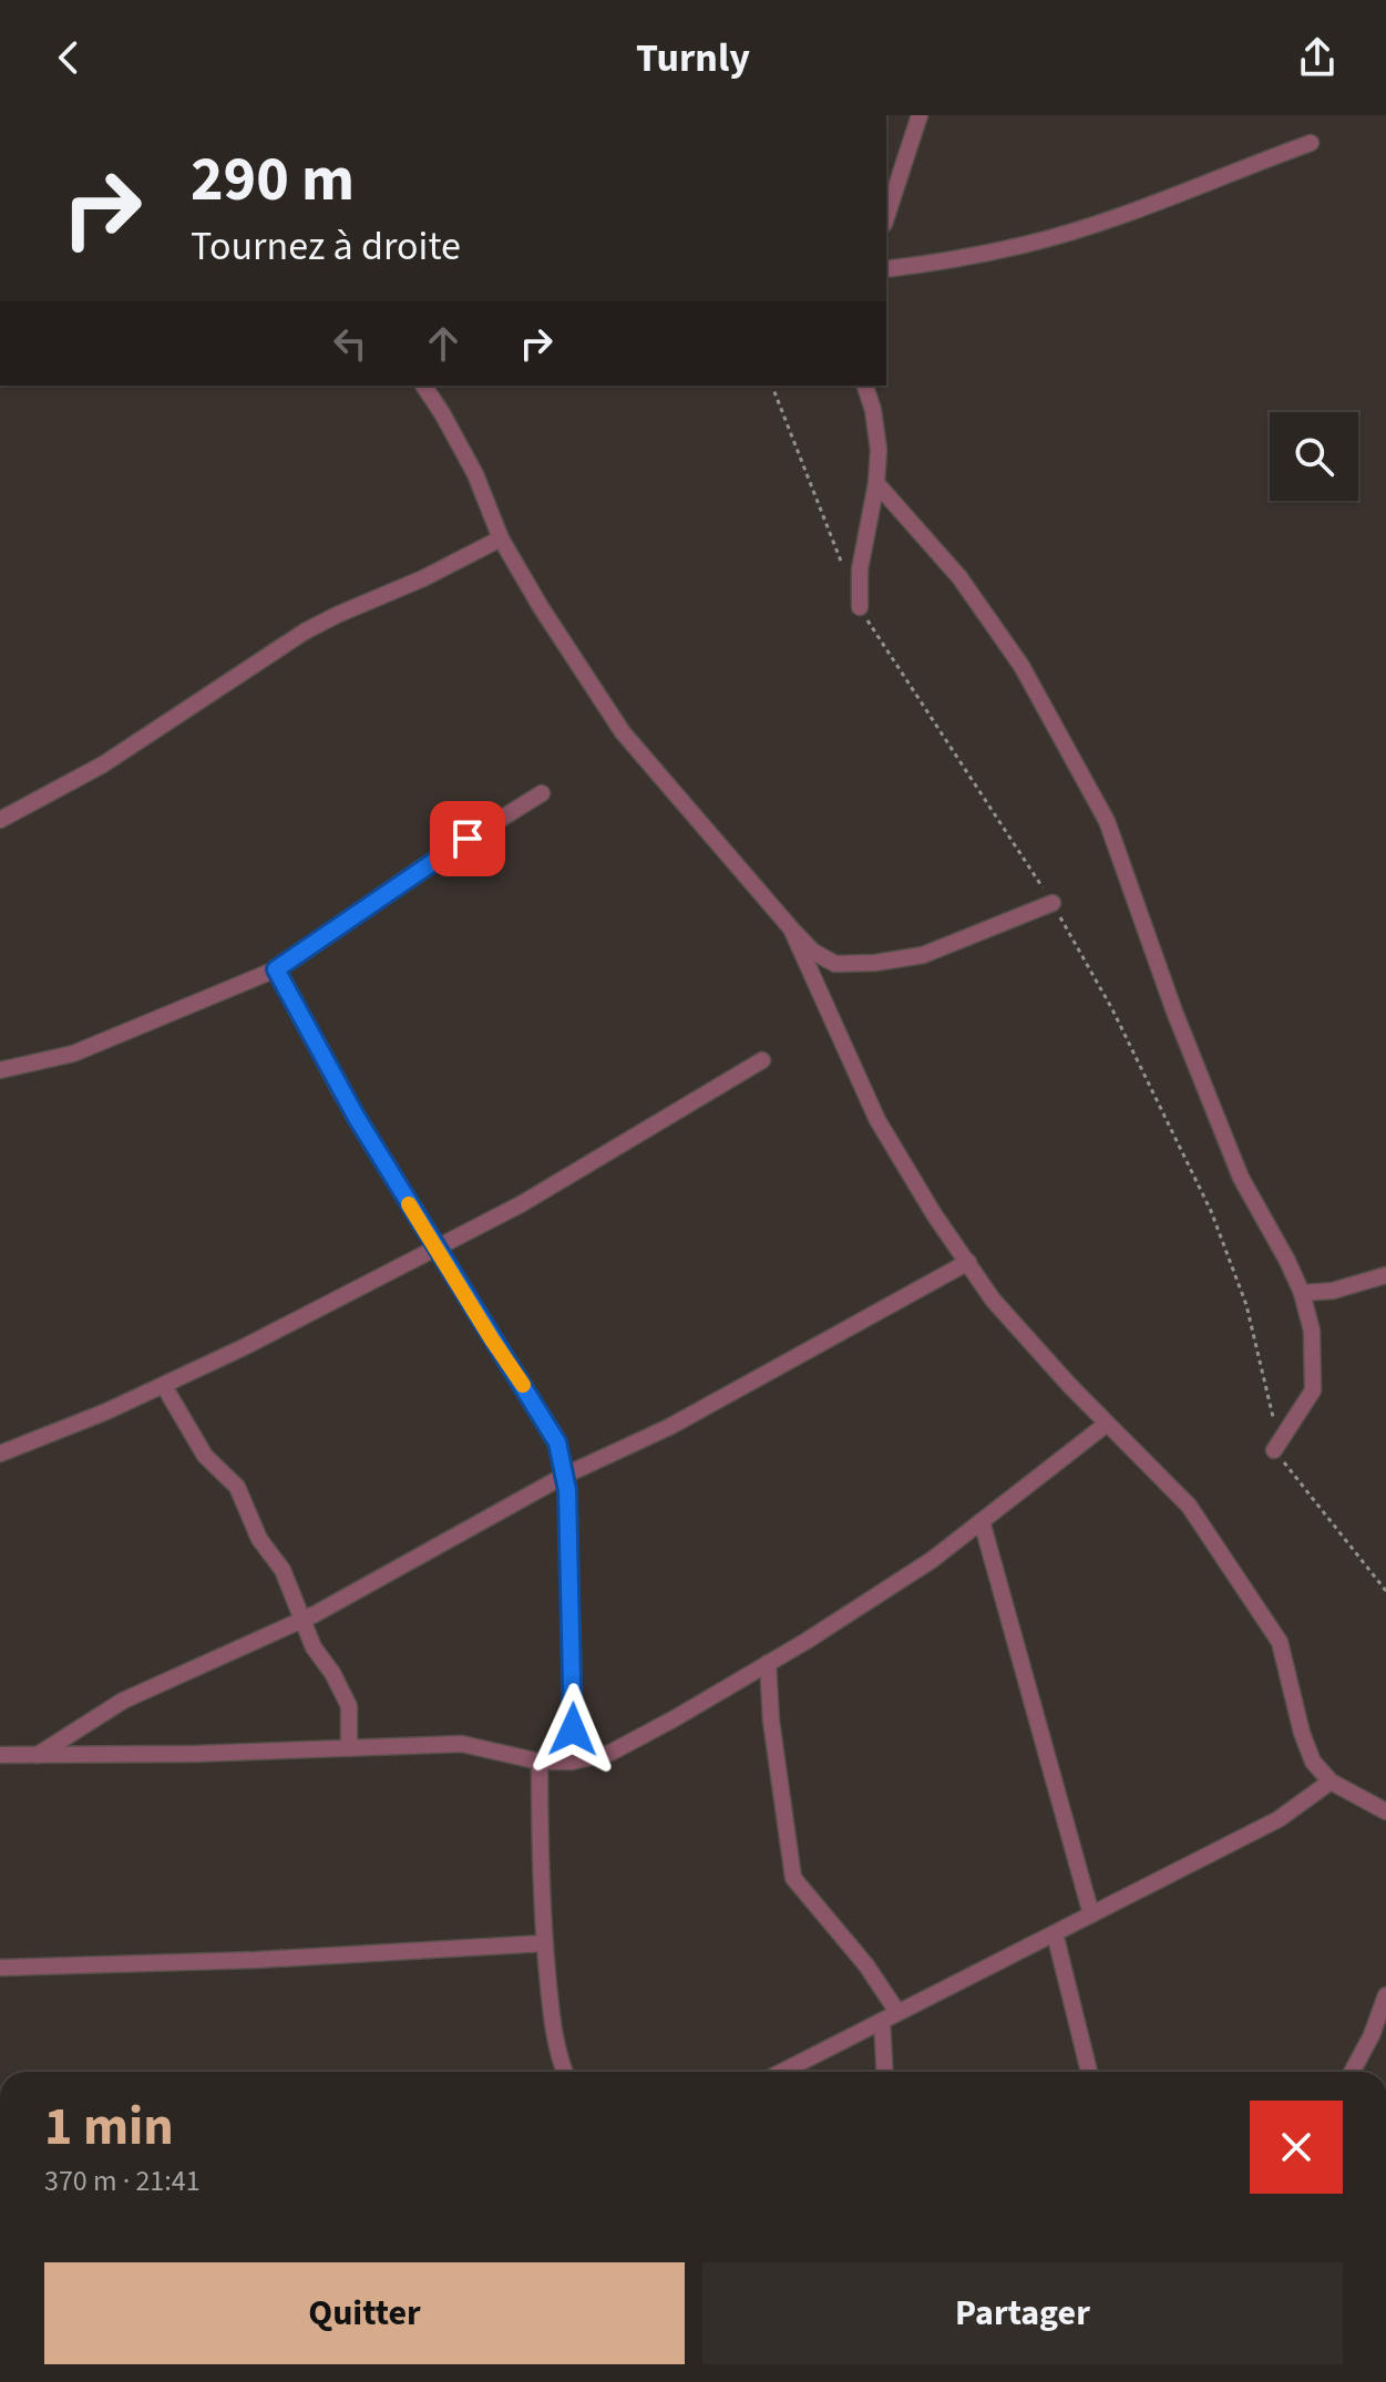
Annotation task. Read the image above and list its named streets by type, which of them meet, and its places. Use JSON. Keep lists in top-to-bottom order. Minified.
{"page":{"header":"Turnly","turn":["290 m","Tournez à droite"],"heading":["1 min","370 m · 21:41"],"buttons":["Quitter","Partager"]}}
